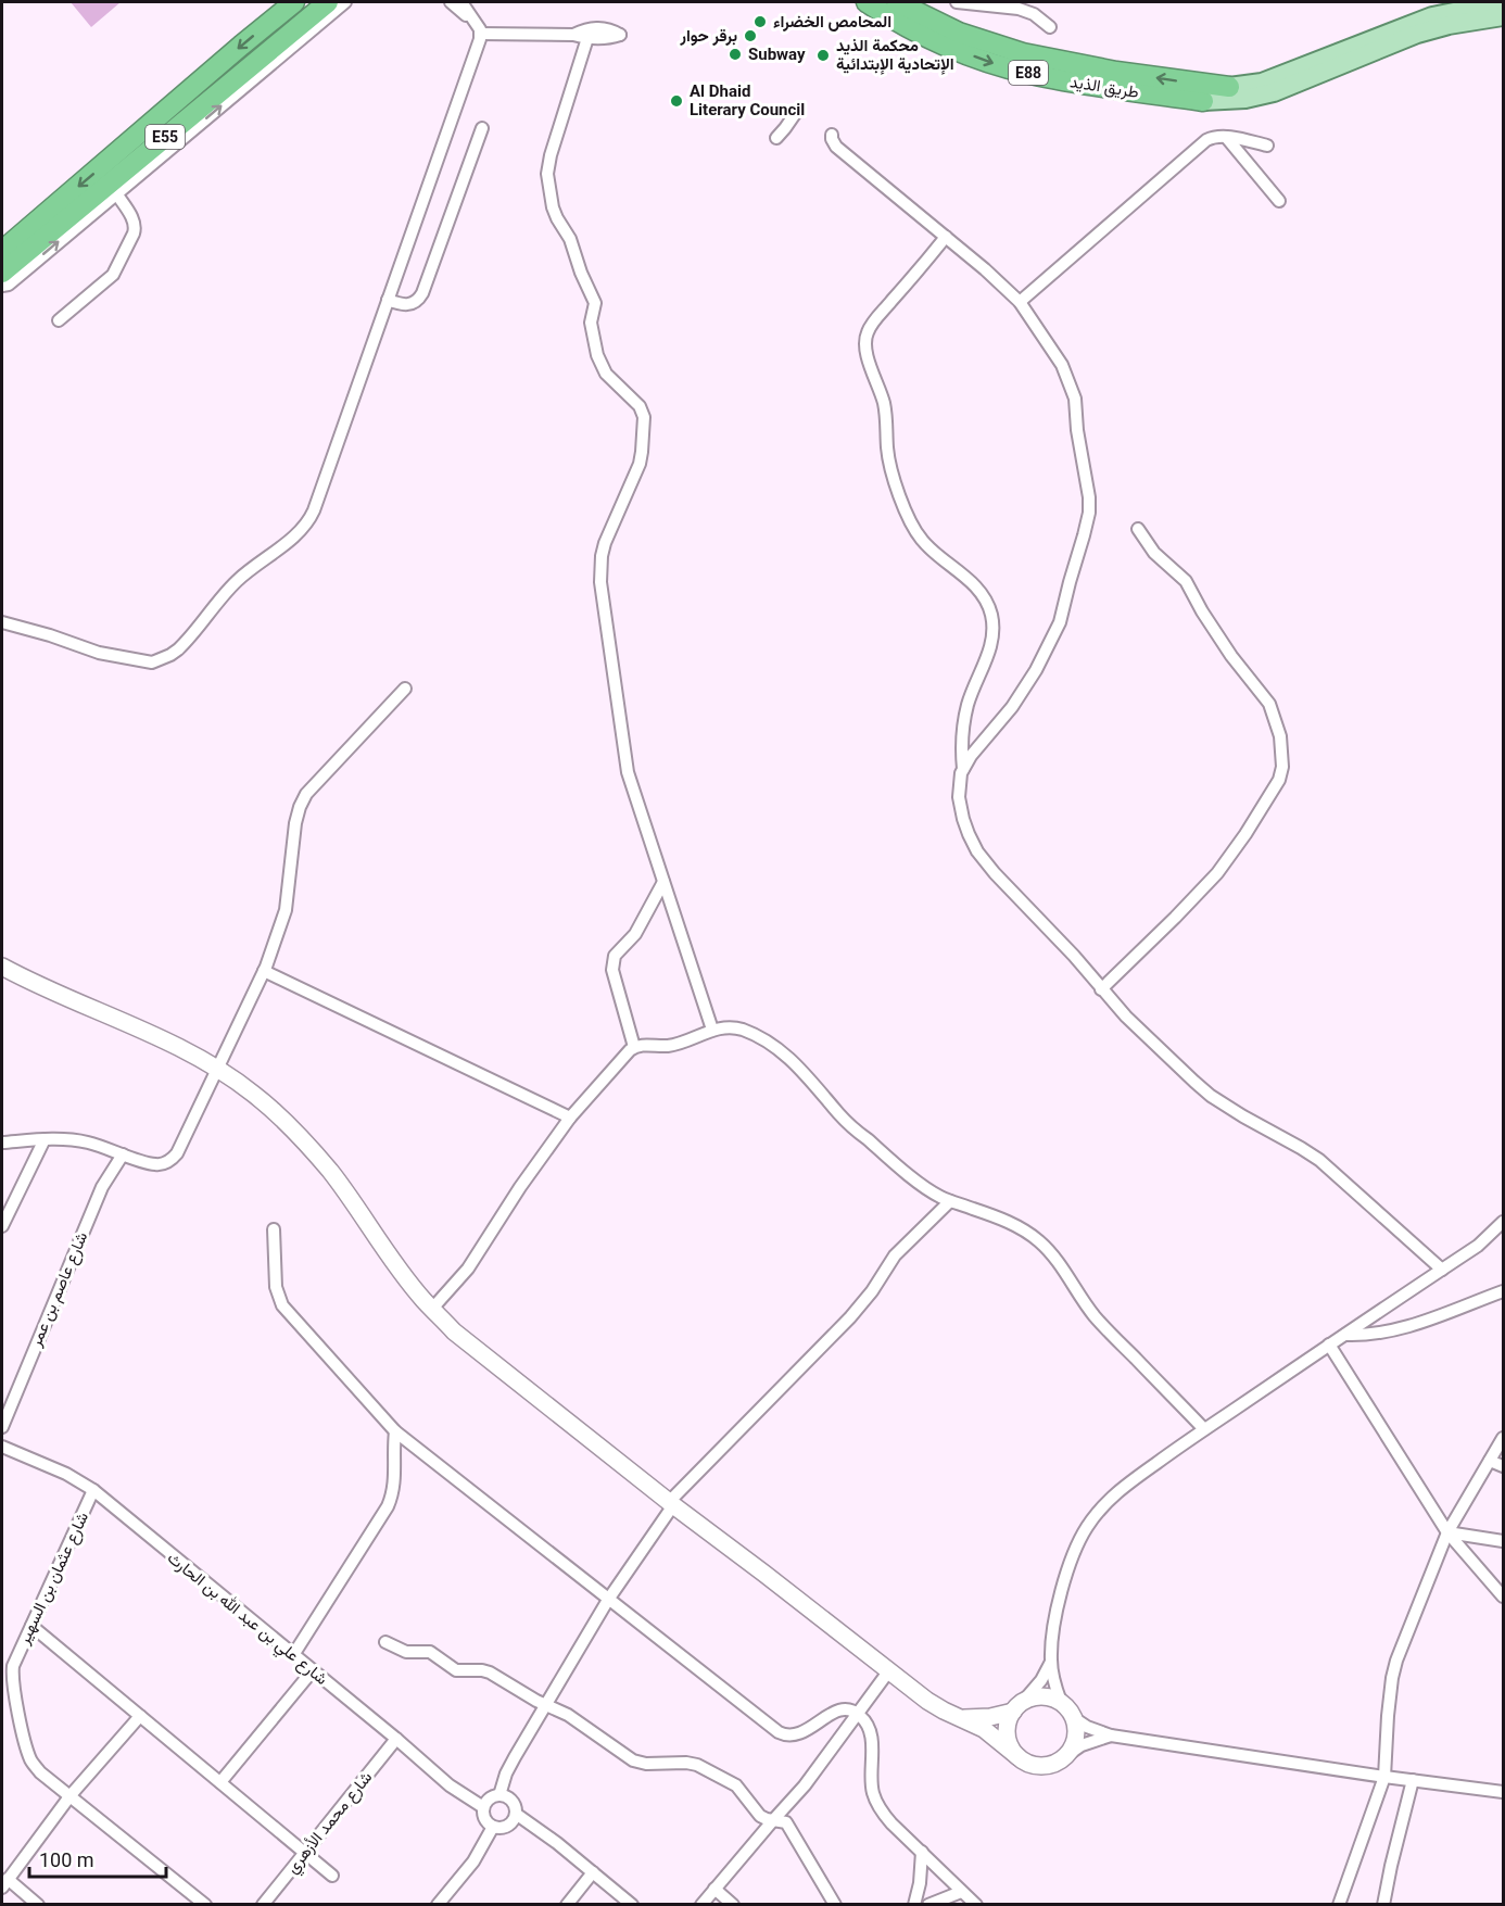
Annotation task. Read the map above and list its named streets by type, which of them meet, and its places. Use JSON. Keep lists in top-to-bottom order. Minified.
{"streets":{"highway":["E88","طريق الذيد","E55"],"street":["شارع عاصم بن عمر","شارع عثمان بن السهير","شارع علي بن عبد الله بن الحارث","شارع محمد الأزهري"]},"crossings":[["شارع عثمان بن السهير","شارع علي بن عبد الله بن الحارث"],["شارع علي بن عبد الله بن الحارث","شارع محمد الأزهري"]],"places":["المحامص الخضراء","برقر حوار","Subway","محكمة الذيد الإتحادية الإبتدائية","Al Dhaid Literary Council"],"scale_bar":"100 m"}
